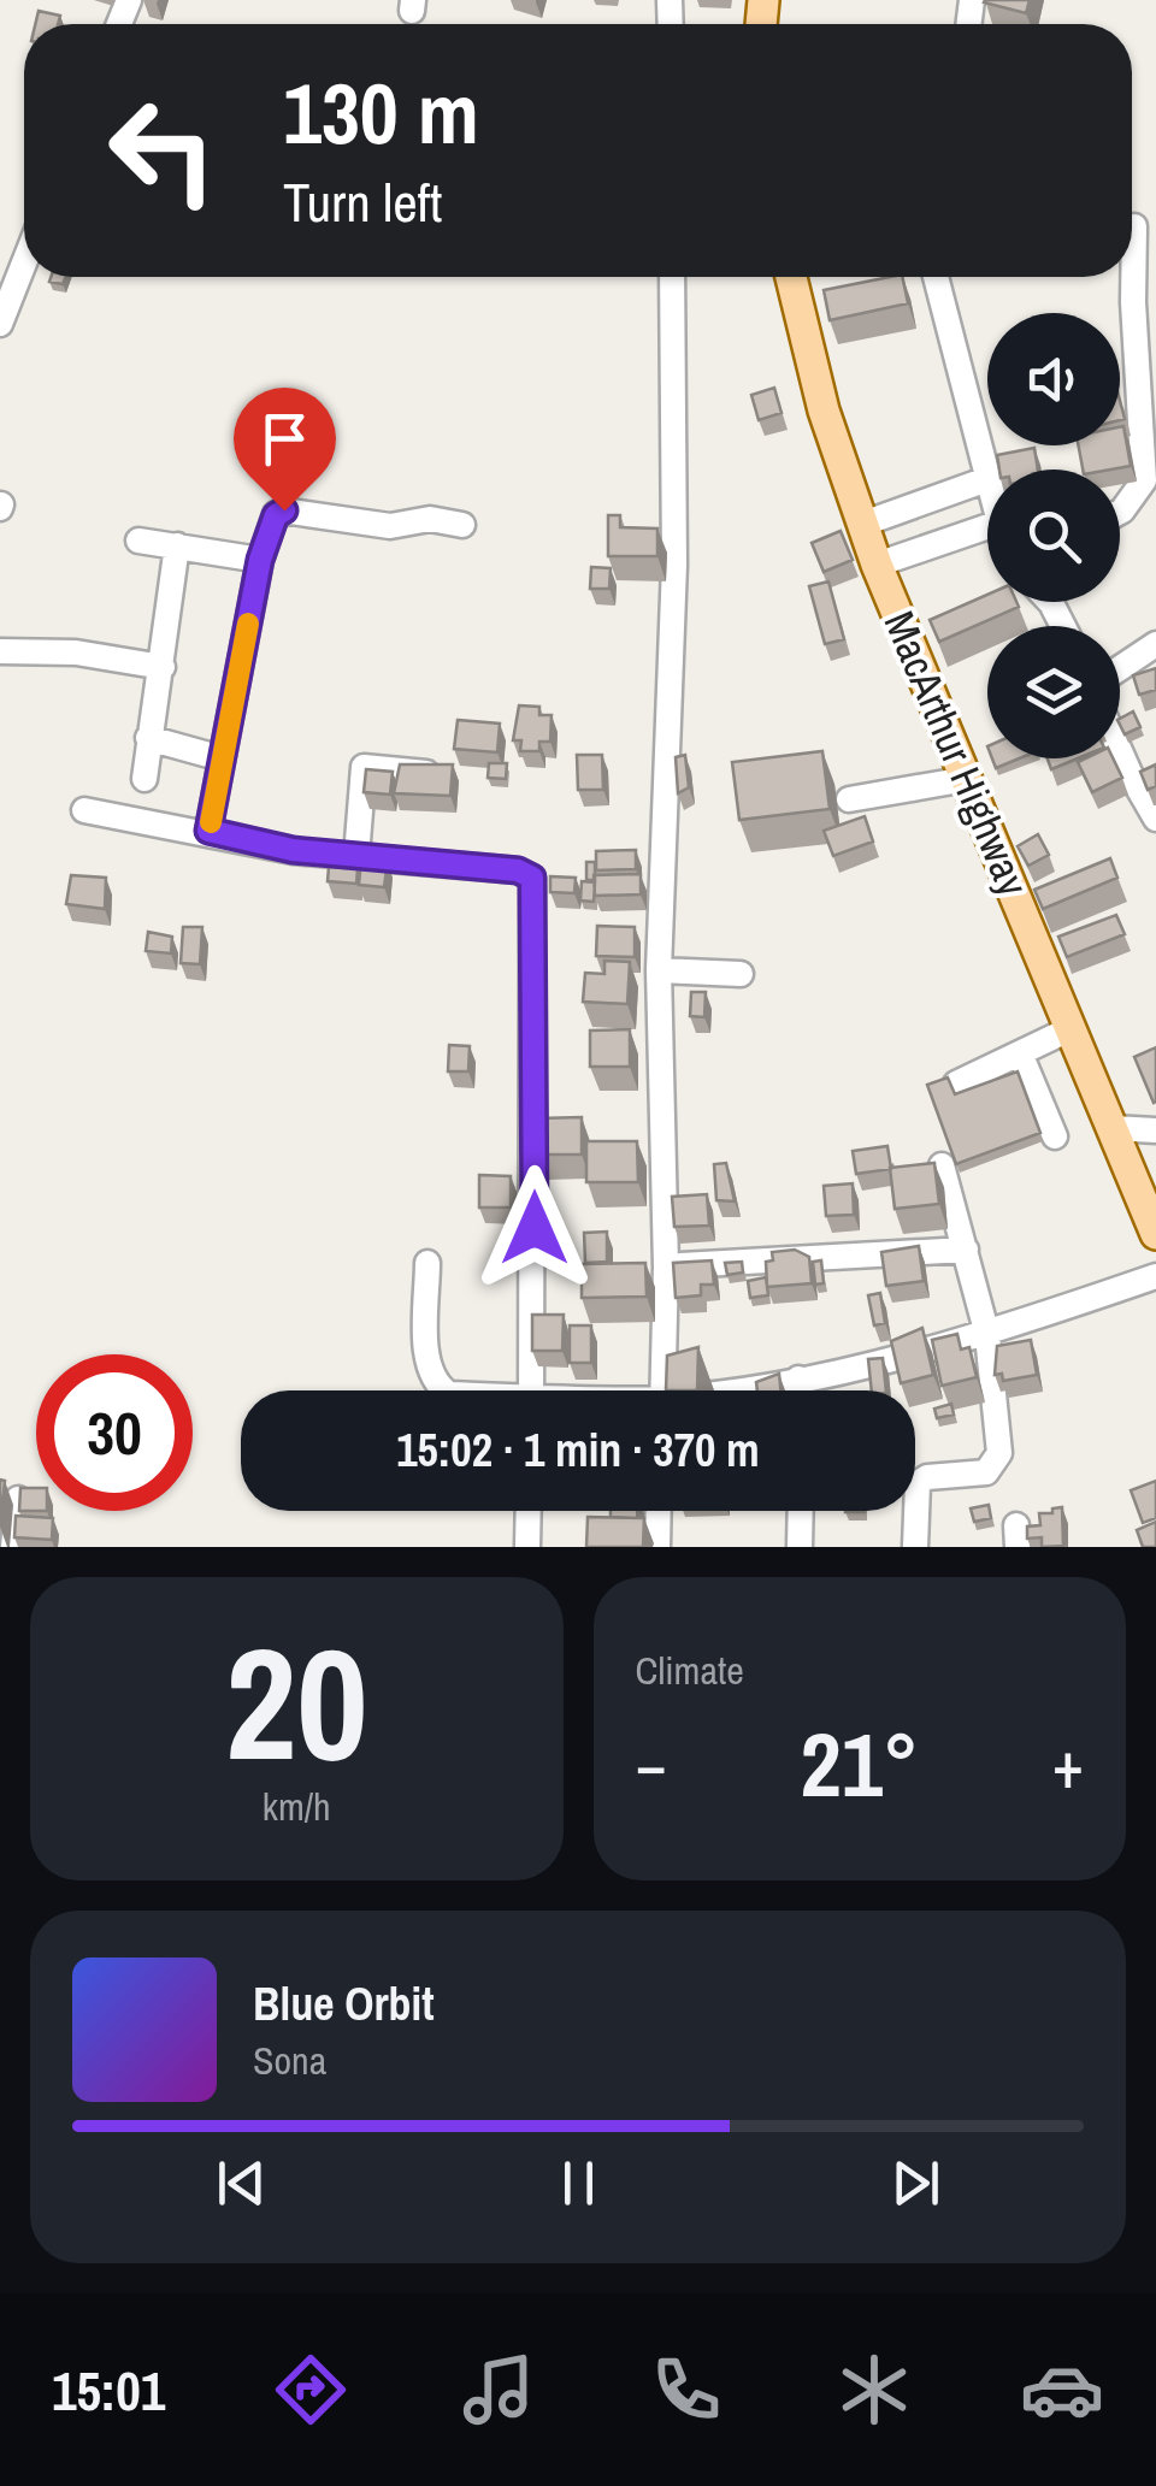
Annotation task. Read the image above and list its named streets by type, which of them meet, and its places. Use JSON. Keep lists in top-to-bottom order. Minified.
{"streets":{"main road":["MacArthur Highway"]},"page":{"turn":["130 m","Turn left"],"limit":"30","trip":"15:02 · 1 min · 370 m","tile":[["20","km/h"],"Climate"],"heat":["−","21°","+"],"song":["Blue Orbit","Sona"],"tabs":"15:01"}}
